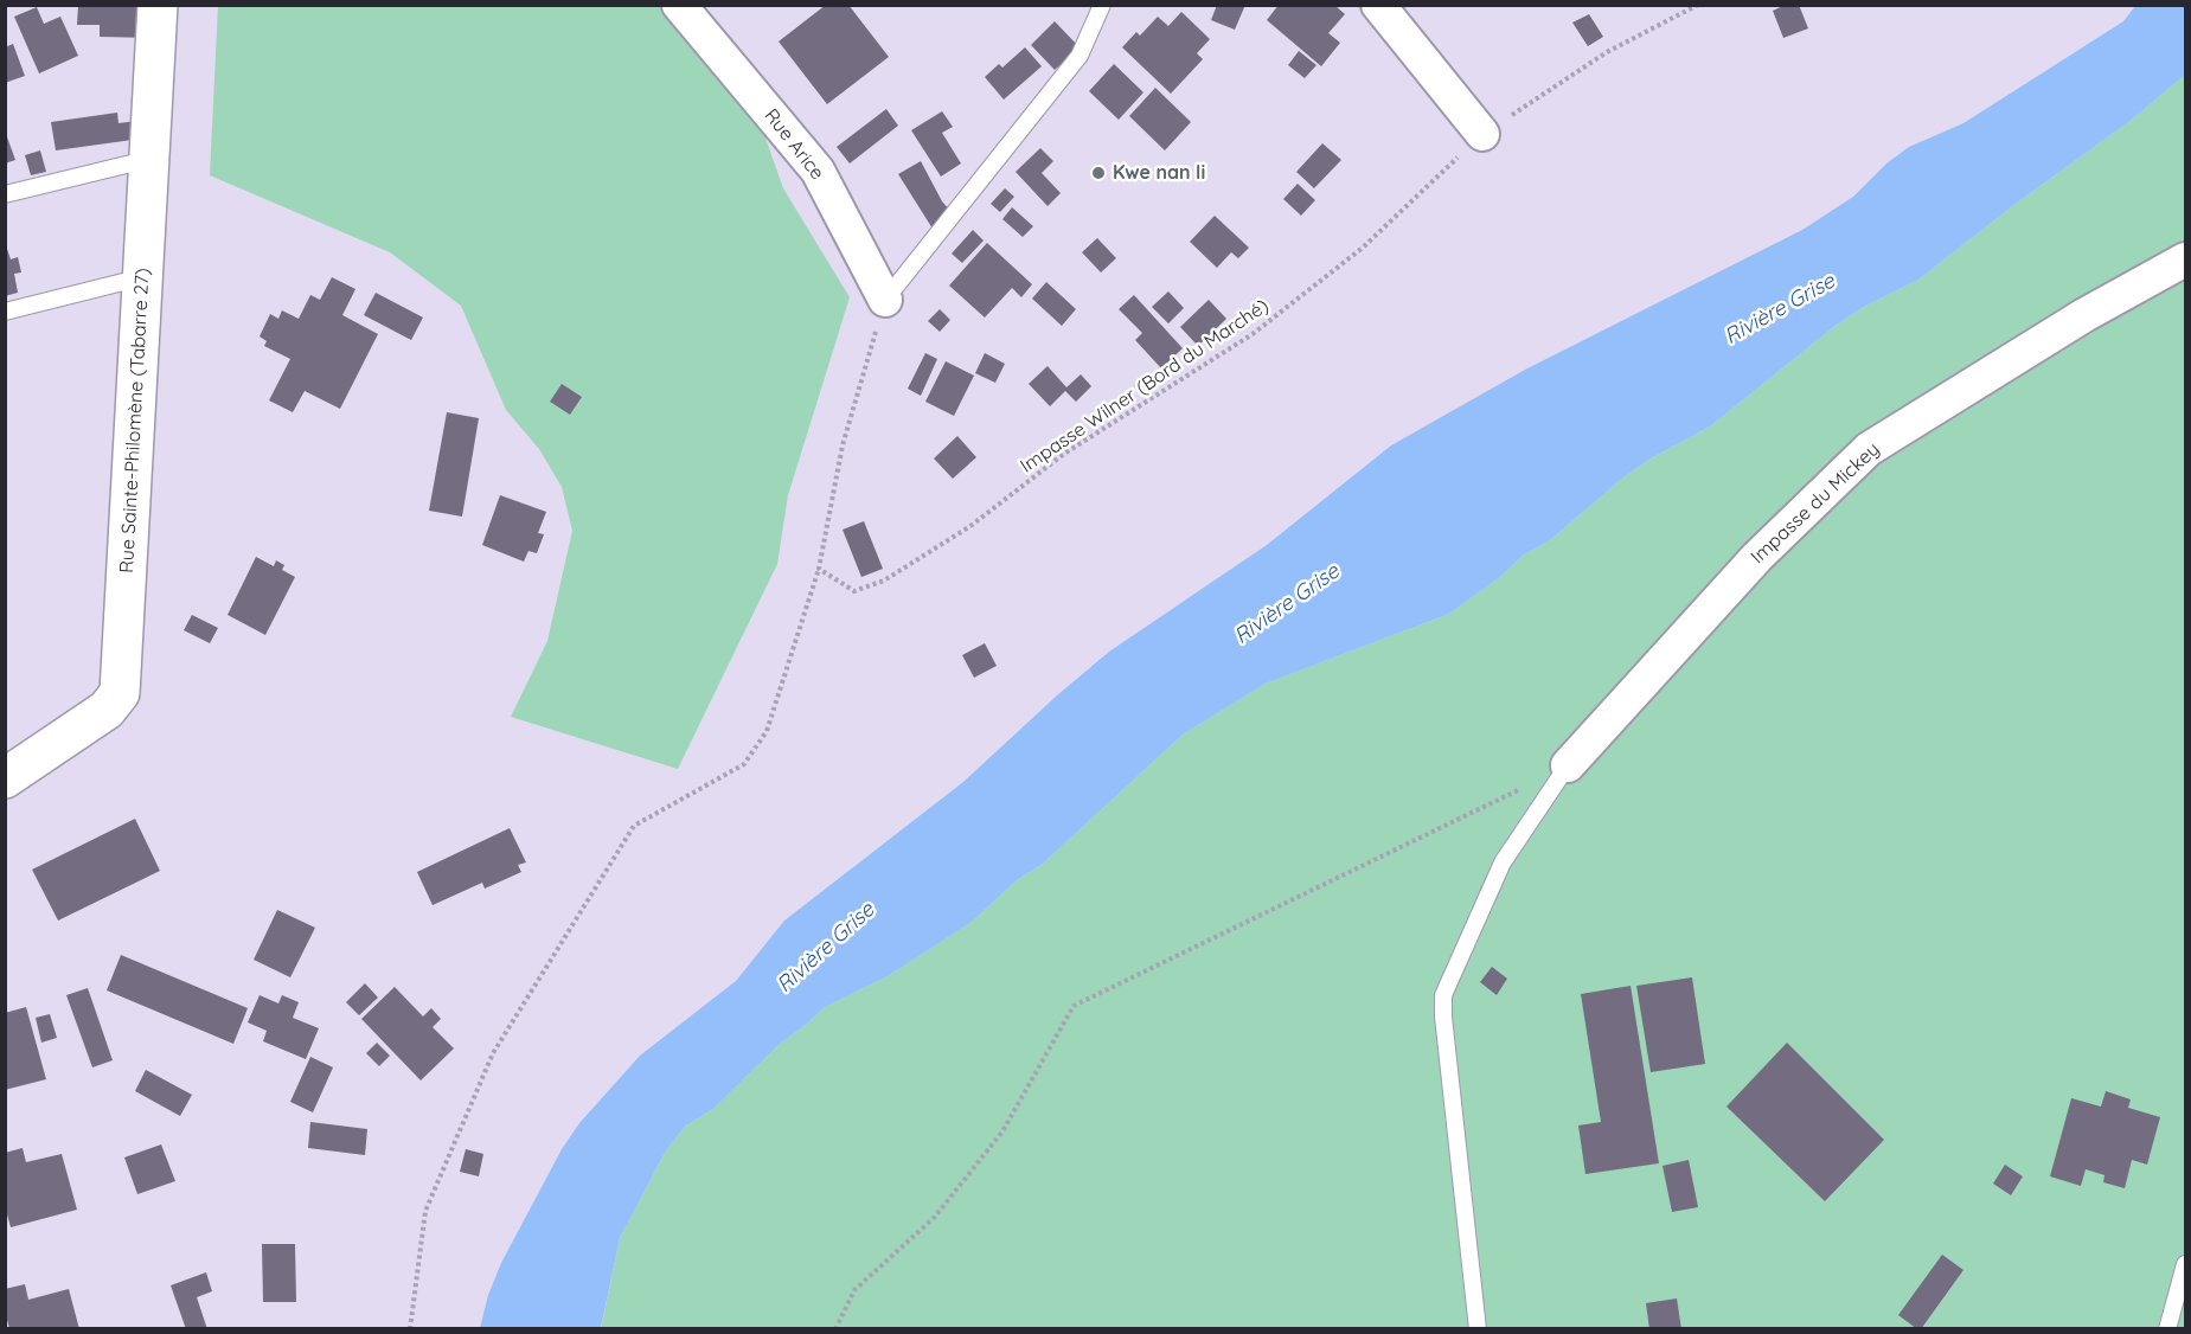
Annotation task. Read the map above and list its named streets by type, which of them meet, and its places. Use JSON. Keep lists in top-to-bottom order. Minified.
{"streets":{"street":["Rue Arice","Rue Sainte-Philomène (Tabarre 27)","Impasse du Mickey"],"path":["Impasse Wilner (Bord du Marché)"]},"water":["Rivière Grise"],"places":["Kwe nan li"]}
